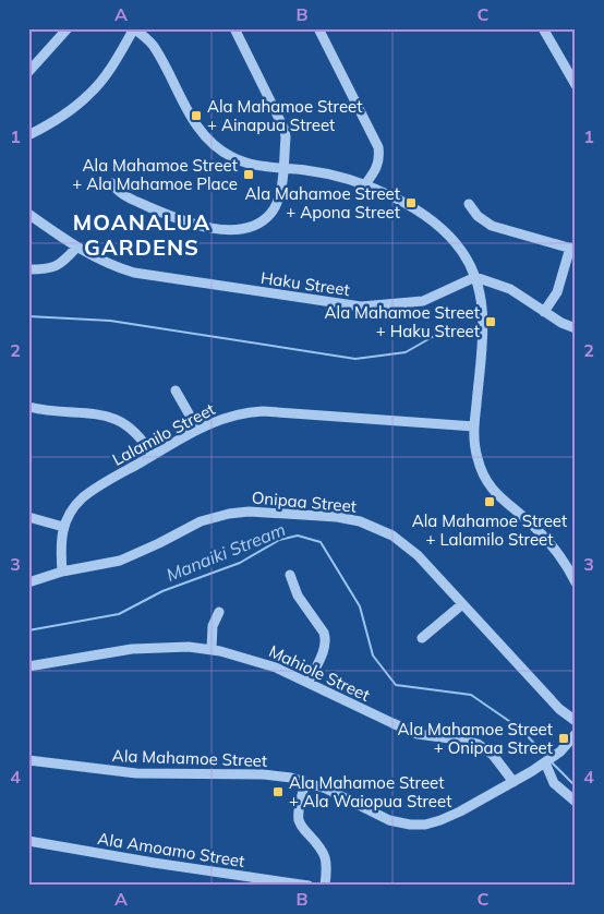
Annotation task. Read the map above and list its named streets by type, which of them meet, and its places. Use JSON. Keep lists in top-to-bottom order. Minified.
{"streets":{"street":["Haku Street","Lalamilo Street","Onipaa Street","Mahiole Street","Ala Mahamoe Street","Ala Amoamo Street"]},"crossings":[["Lalamilo Street","Onipaa Street"],["Mahiole Street","Ala Mahamoe Street"]],"districts":["MOANALUA GARDENS"],"water":["Manaiki Stream"],"places":{"transit":["Ala Mahamoe Street + Ainapua Street","Ala Mahamoe Street + Ala Mahamoe Place","Ala Mahamoe Street + Apona Street","Ala Mahamoe Street + Haku Street","Ala Mahamoe Street + Lalamilo Street","Ala Mahamoe Street + Onipaa Street","Ala Mahamoe Street + Ala Waiopua Street"]},"grid":{"columns":["A","B","C"],"rows":["1","2","3","4"]}}
